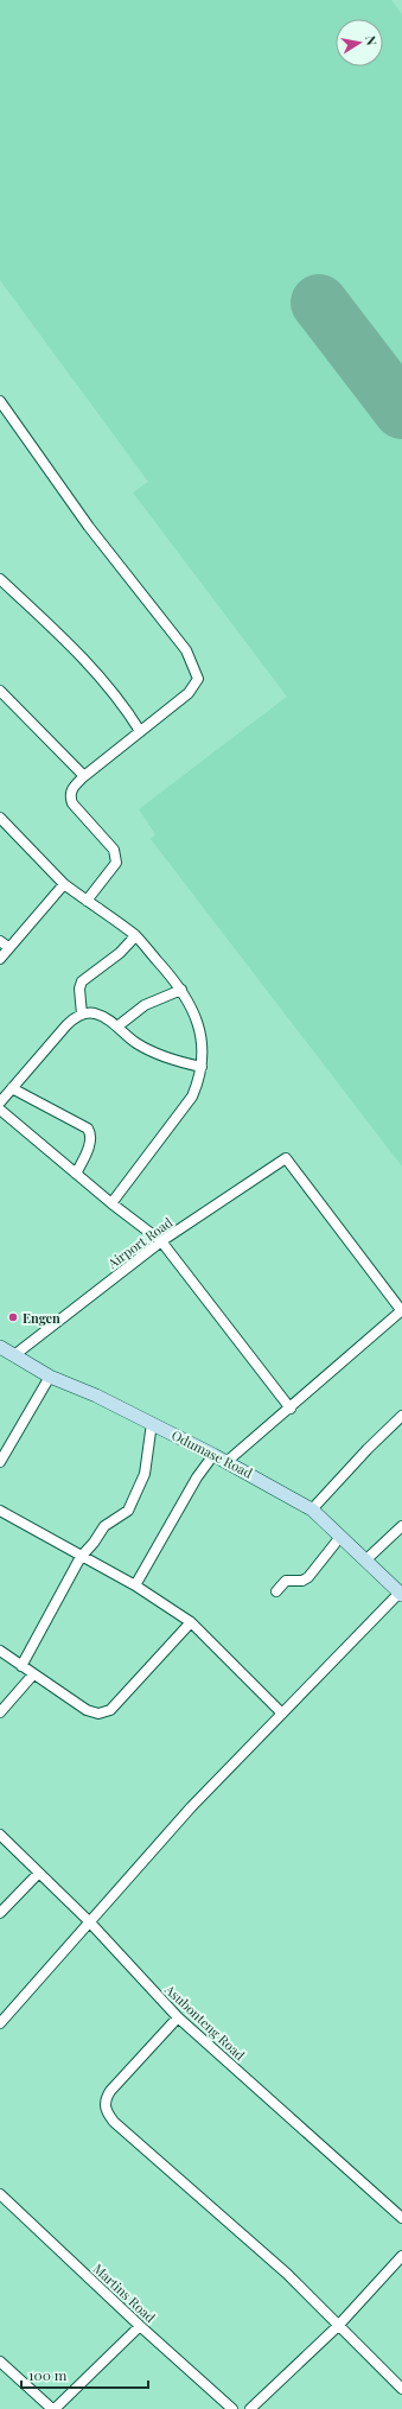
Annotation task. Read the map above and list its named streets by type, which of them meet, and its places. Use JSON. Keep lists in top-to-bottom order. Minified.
{"streets":{"main road":["Odumase Road"],"street":["Airport Road","Asubonteng Road","Martins Road"]},"crossings":[["Airport Road","Odumase Road"]],"places":["Engen"],"scale_bar":"100 m","north":"right"}
